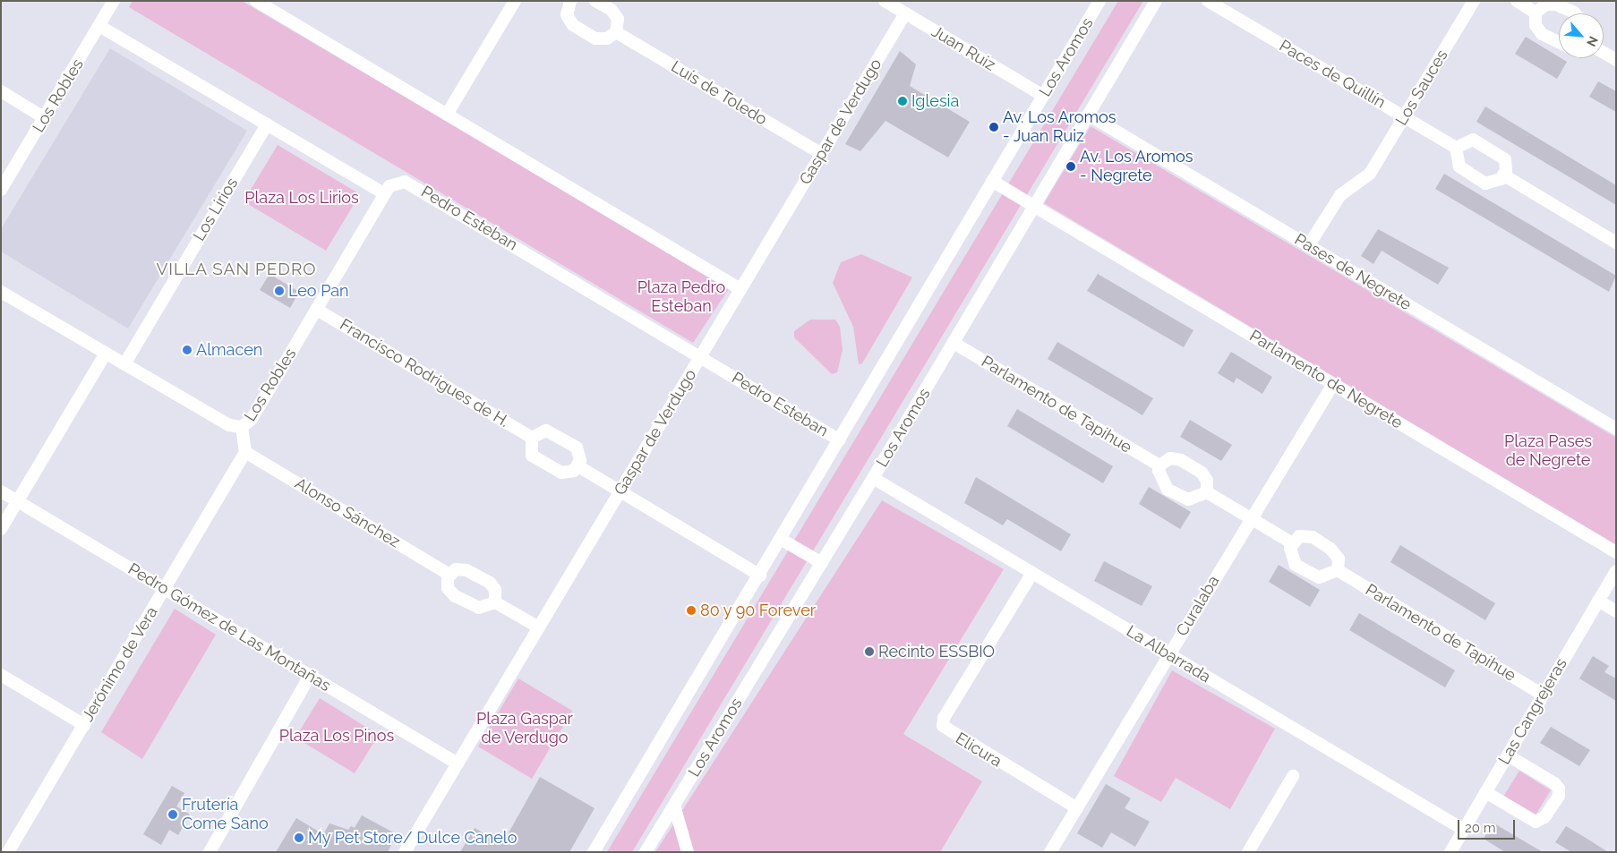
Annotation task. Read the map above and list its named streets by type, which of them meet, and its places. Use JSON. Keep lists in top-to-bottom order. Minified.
{"streets":{"street":["Juan Ruiz","Los Aromos","Paces de Quillín","Los Sauces","Luís de Toledo","Los Robles","Gaspar de Verdugo","Los Lirios","Pedro Esteban","Pases de Negrete","Francisco Rodrigues de H.","Parlamento de Negrete","Parlamento de Tapihue","Alonso Sánchez","Curalaba","Pedro Gómez de Las Montañas","La Albarrada","Jerónimo de Vera","Las Cangrejeras","Elicura"]},"crossings":[["Juan Ruiz","Los Aromos"],["Juan Ruiz","Gaspar de Verdugo"],["Los Aromos","Pedro Esteban"],["Los Aromos","Pases de Negrete"],["Los Aromos","Parlamento de Negrete"],["Los Aromos","Parlamento de Tapihue"],["Los Aromos","La Albarrada"],["Paces de Quillín","Los Sauces"],["Los Sauces","Pases de Negrete"],["Luís de Toledo","Gaspar de Verdugo"],["Los Robles","Los Lirios"],["Los Robles","Pedro Esteban"],["Los Robles","Francisco Rodrigues de H."],["Gaspar de Verdugo","Pedro Esteban"],["Gaspar de Verdugo","Pedro Gómez de Las Montañas"],["Parlamento de Negrete","Curalaba"],["Parlamento de Tapihue","Las Cangrejeras"],["Alonso Sánchez","Jerónimo de Vera"],["Curalaba","La Albarrada"],["Curalaba","Elicura"],["Pedro Gómez de Las Montañas","Jerónimo de Vera"],["La Albarrada","Las Cangrejeras"],["La Albarrada","Elicura"]],"districts":["VILLA SAN PEDRO"],"parks":["Plaza Los Lirios","Plaza Pedro Esteban","Plaza Pases de Negrete","Plaza Gaspar de Verdugo","Plaza Los Pinos"],"places":["Iglesia","Av. Los Aromos - Juan Ruiz","Av. Los Aromos - Negrete","Leo Pan","Almacen","80 y 90 Forever","Recinto ESSBIO","Frutería Come Sano","My Pet Store/ Dulce Canelo"],"scale_bar":"20 m","north":"bottom right"}
